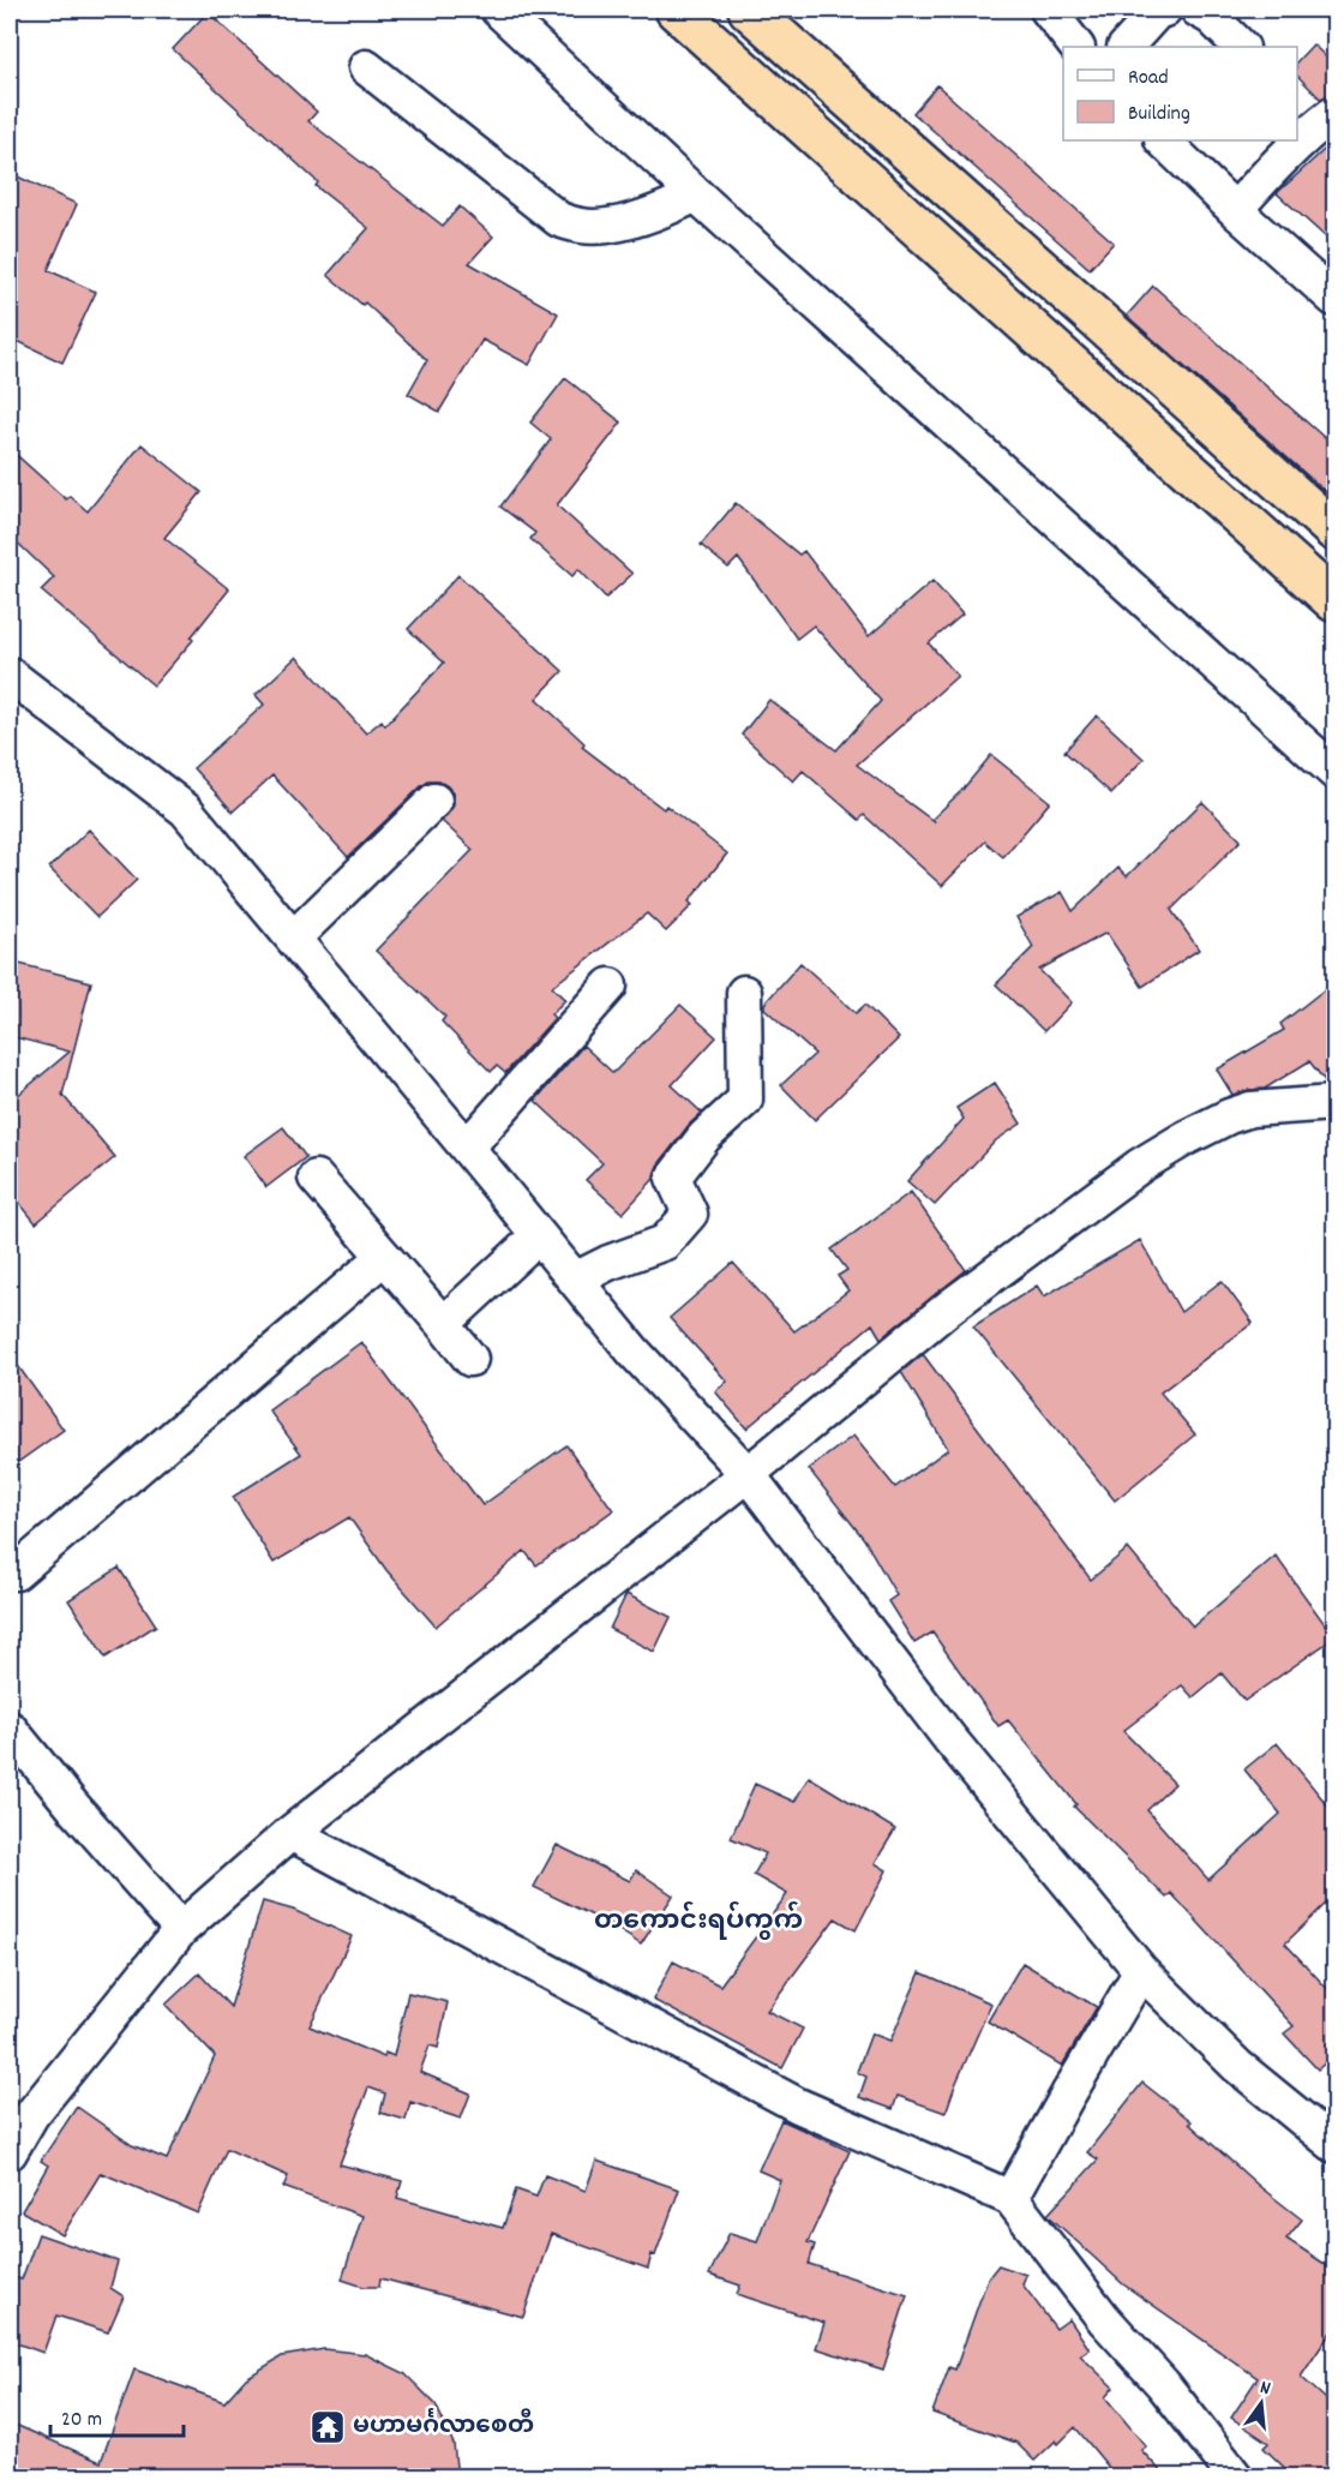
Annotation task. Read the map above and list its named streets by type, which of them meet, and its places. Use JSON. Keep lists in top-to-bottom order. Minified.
{"districts":["တကောင်းရပ်ကွက်"],"places":{"temple":["မဟာမင်္ဂလာစေတီ"]},"legend":["Road","Building"],"scale_bar":"20 m","north":"top"}
